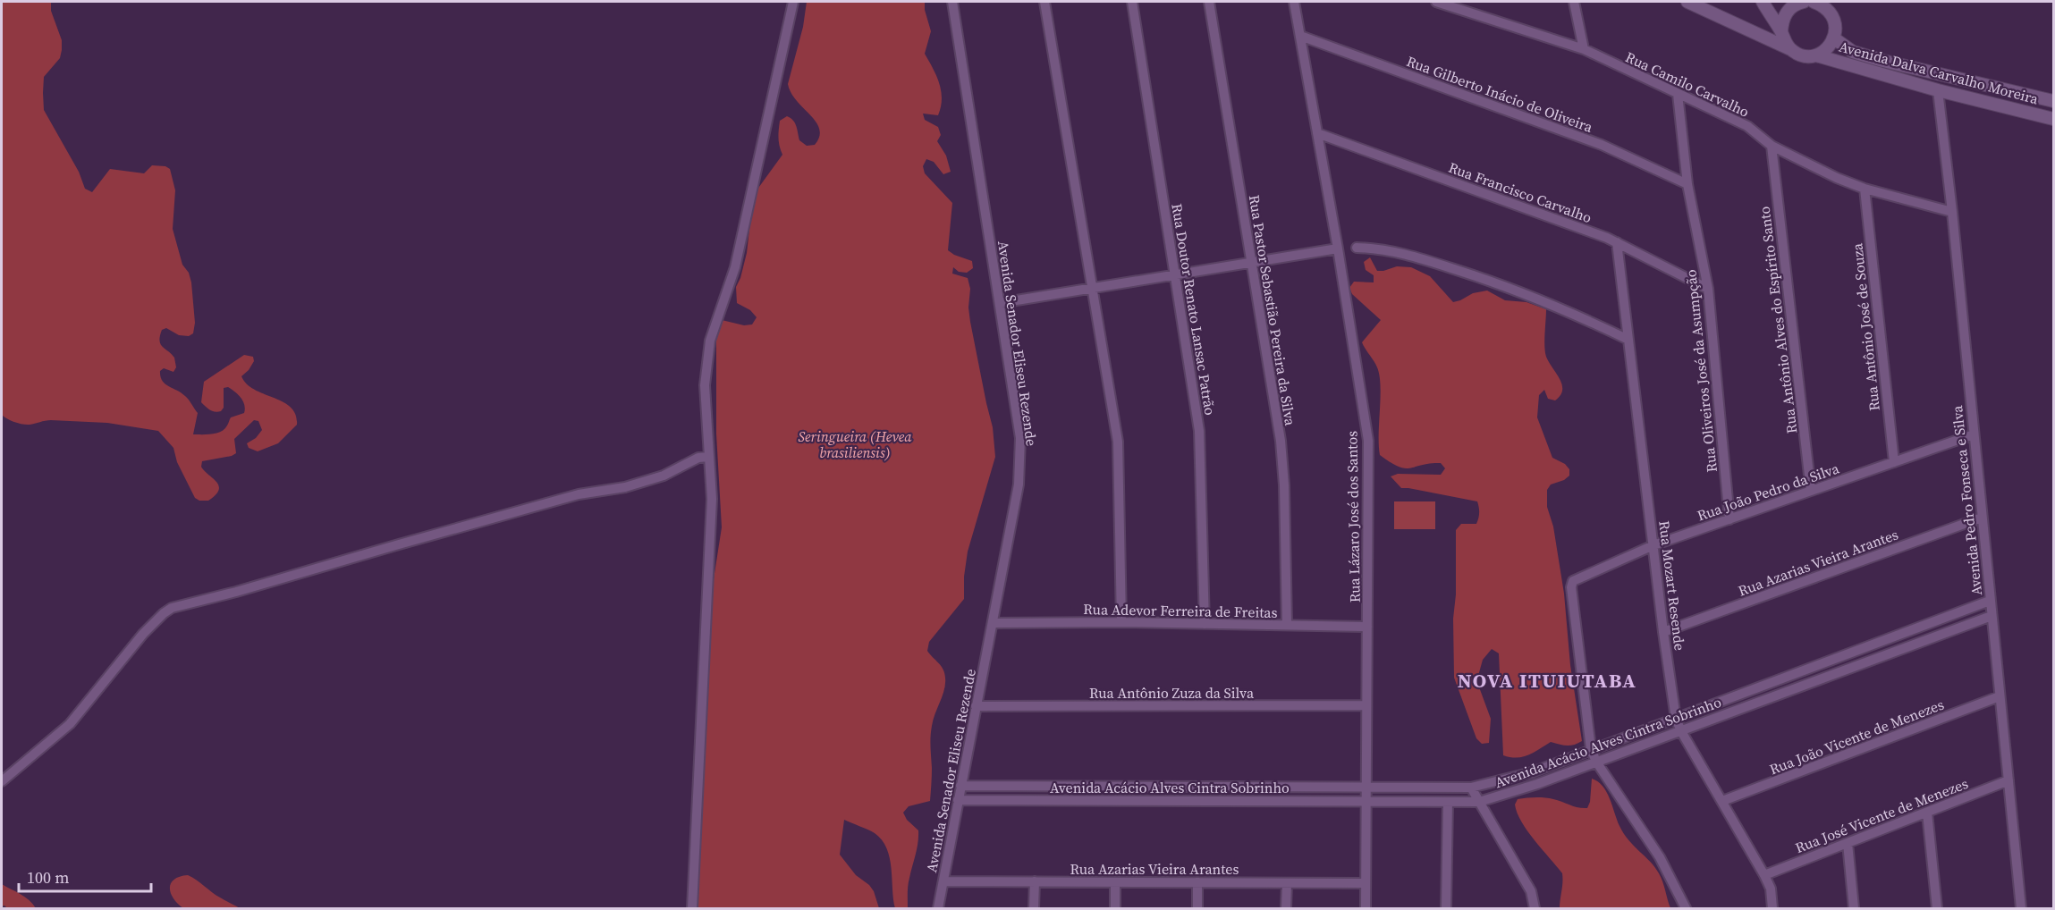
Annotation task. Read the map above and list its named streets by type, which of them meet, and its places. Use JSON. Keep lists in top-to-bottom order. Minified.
{"streets":{"street":["Avenida Dalva Carvalho Moreira","Rua Camilo Carvalho","Rua Gilberto Inácio de Oliveira","Rua Francisco Carvalho","Rua Doutor Renato Lansac Patrão","Rua Pastor Sebastião Pereira da Silva","Rua Antônio Alves do Espírito Santo","Rua Antônio José de Souza","Avenida Senador Eliseu Rezende","Rua Oliveiros José da Asumpção","Rua João Pedro da Silva","Avenida Pedro Fonseca e Silva","Rua Lázaro José dos Santos","Rua Azarias Vieira Arantes","Rua Mozart Resende","Rua Adevor Ferreira de Freitas","Rua Antônio Zuza da Silva","Rua João Vicente de Menezes","Avenida Acácio Alves Cintra Sobrinho","Rua José Vicente de Menezes"]},"crossings":[["Avenida Dalva Carvalho Moreira","Avenida Pedro Fonseca e Silva"],["Rua Camilo Carvalho","Rua Antônio Alves do Espírito Santo"],["Rua Camilo Carvalho","Rua Antônio José de Souza"],["Rua Camilo Carvalho","Rua Oliveiros José da Asumpção"],["Rua Camilo Carvalho","Avenida Pedro Fonseca e Silva"],["Rua Gilberto Inácio de Oliveira","Rua Oliveiros José da Asumpção"],["Rua Gilberto Inácio de Oliveira","Rua Lázaro José dos Santos"],["Rua Francisco Carvalho","Rua Oliveiros José da Asumpção"],["Rua Francisco Carvalho","Rua Lázaro José dos Santos"],["Rua Francisco Carvalho","Rua Mozart Resende"],["Rua Doutor Renato Lansac Patrão","Rua Adevor Ferreira de Freitas"],["Rua Pastor Sebastião Pereira da Silva","Rua Adevor Ferreira de Freitas"],["Rua Antônio Alves do Espírito Santo","Rua João Pedro da Silva"],["Rua Antônio José de Souza","Rua João Pedro da Silva"],["Avenida Senador Eliseu Rezende","Rua Azarias Vieira Arantes"],["Avenida Senador Eliseu Rezende","Rua Adevor Ferreira de Freitas"],["Avenida Senador Eliseu Rezende","Rua Antônio Zuza da Silva"],["Avenida Senador Eliseu Rezende","Avenida Acácio Alves Cintra Sobrinho"],["Rua Oliveiros José da Asumpção","Rua João Pedro da Silva"],["Rua João Pedro da Silva","Avenida Pedro Fonseca e Silva"],["Rua João Pedro da Silva","Rua Mozart Resende"],["Rua João Pedro da Silva","Avenida Acácio Alves Cintra Sobrinho"],["Avenida Pedro Fonseca e Silva","Rua Azarias Vieira Arantes"],["Avenida Pedro Fonseca e Silva","Rua João Vicente de Menezes"],["Avenida Pedro Fonseca e Silva","Avenida Acácio Alves Cintra Sobrinho"],["Avenida Pedro Fonseca e Silva","Rua José Vicente de Menezes"],["Rua Lázaro José dos Santos","Rua Azarias Vieira Arantes"],["Rua Lázaro José dos Santos","Rua Adevor Ferreira de Freitas"],["Rua Lázaro José dos Santos","Rua Antônio Zuza da Silva"],["Rua Lázaro José dos Santos","Avenida Acácio Alves Cintra Sobrinho"],["Rua Azarias Vieira Arantes","Rua Mozart Resende"],["Rua Mozart Resende","Rua João Vicente de Menezes"],["Rua Mozart Resende","Avenida Acácio Alves Cintra Sobrinho"],["Rua Mozart Resende","Rua José Vicente de Menezes"]],"districts":["NOVA ITUIUTABA"],"parks":["Seringueira (Hevea brasiliensis)"],"scale_bar":"100 m"}
